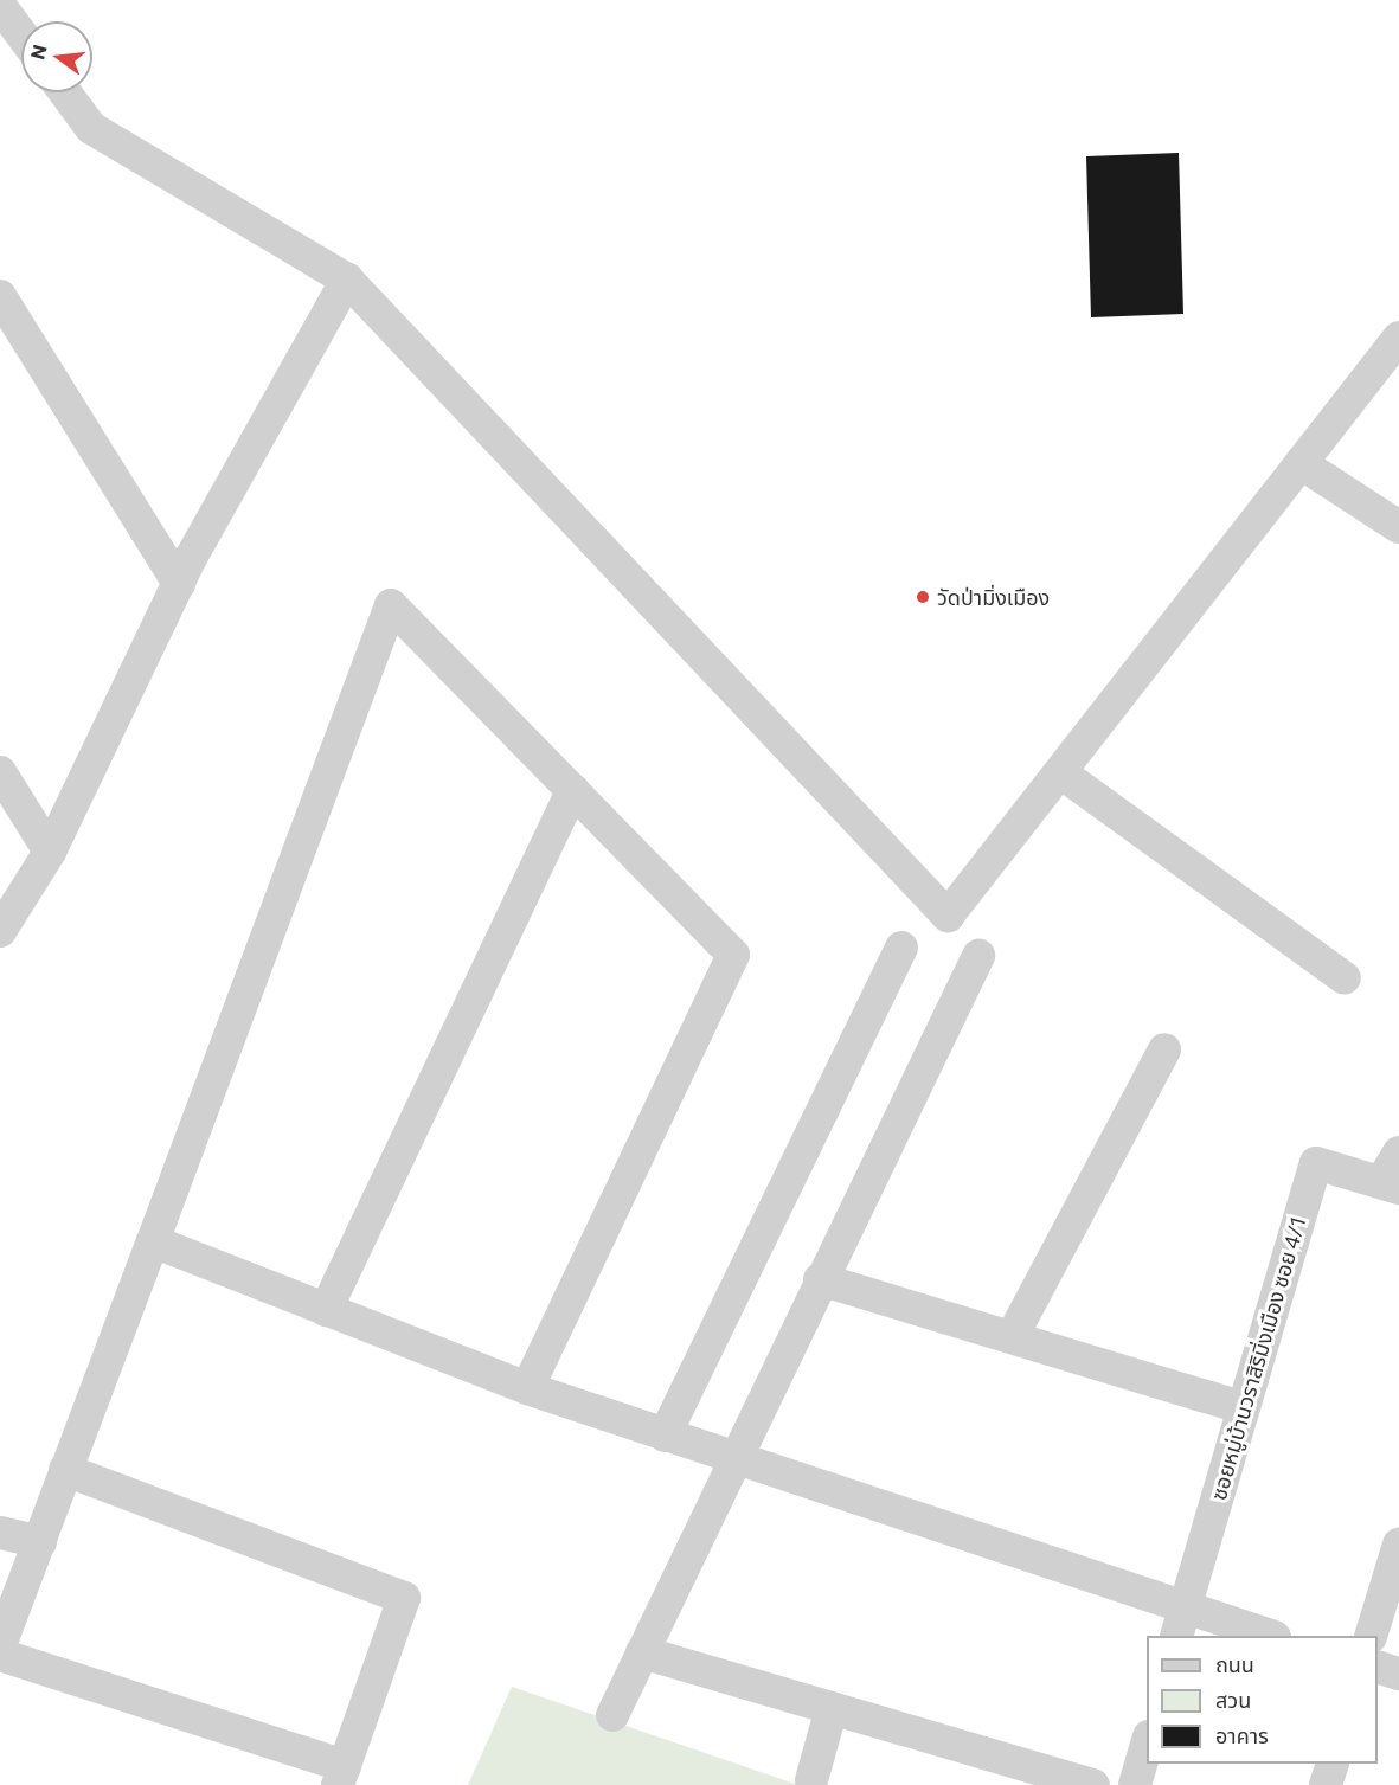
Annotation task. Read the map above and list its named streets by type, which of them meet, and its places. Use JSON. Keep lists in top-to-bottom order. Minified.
{"streets":{"street":["ซอยหมู่บ้านวราสิริมิ่งเมือง ซอย 4/1"]},"places":["วัดป่ามิ่งเมือง"],"legend":["ถนน","สวน","อาคาร"],"north":"left"}
